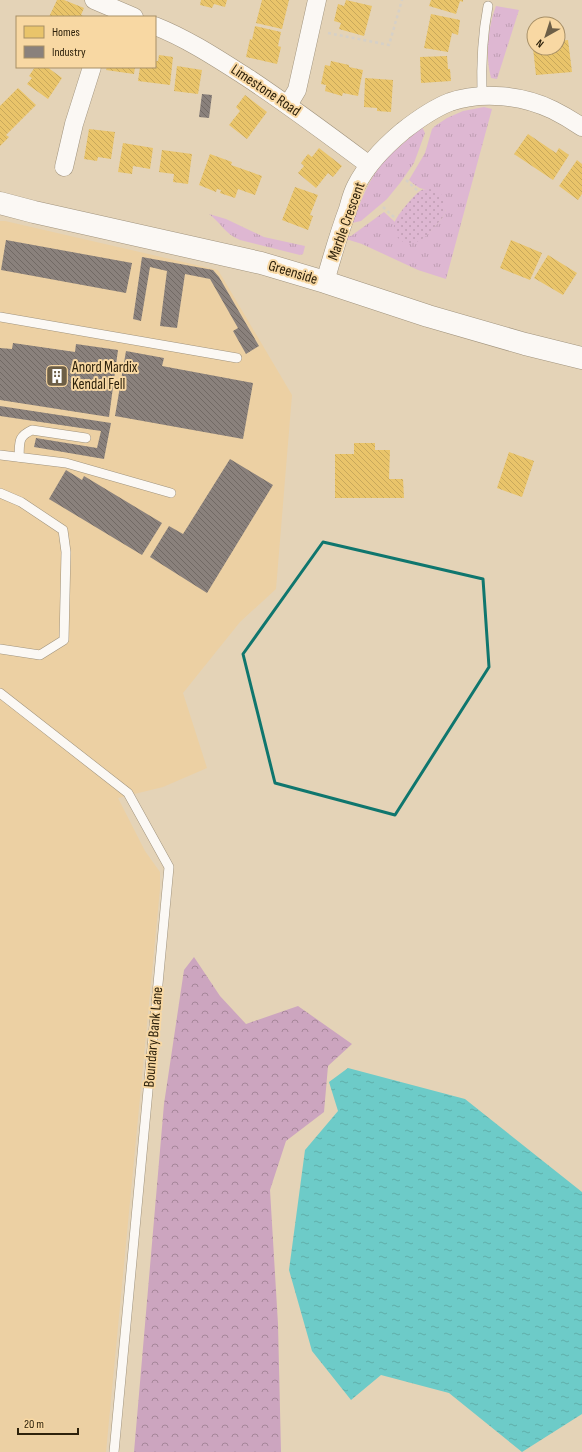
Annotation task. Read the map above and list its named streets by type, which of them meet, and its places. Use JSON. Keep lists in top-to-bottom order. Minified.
{"streets":{"street":["Limestone Road","Marble Crescent","Greenside"],"lane":["Boundary Bank Lane"]},"crossings":[["Limestone Road","Marble Crescent"],["Marble Crescent","Greenside"]],"places":{"building":["Anord Mardix Kendal Fell"]},"legend":["Homes","Industry"],"scale_bar":"20 m","north":"bottom left"}
